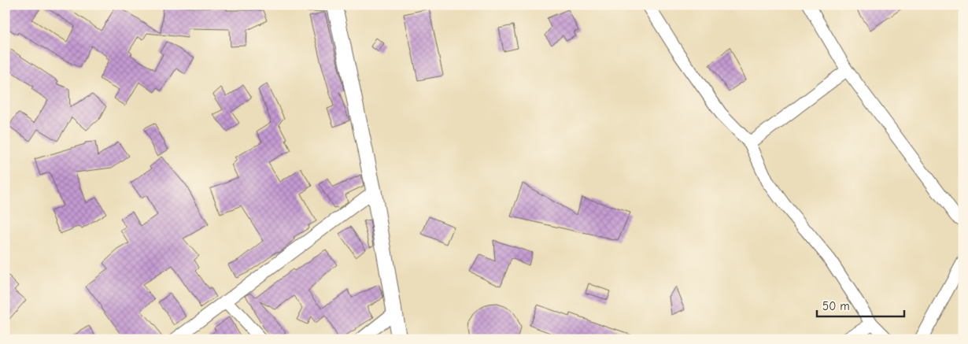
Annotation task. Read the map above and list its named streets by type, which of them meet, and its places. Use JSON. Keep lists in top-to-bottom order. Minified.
{"scale_bar":"50 m"}
